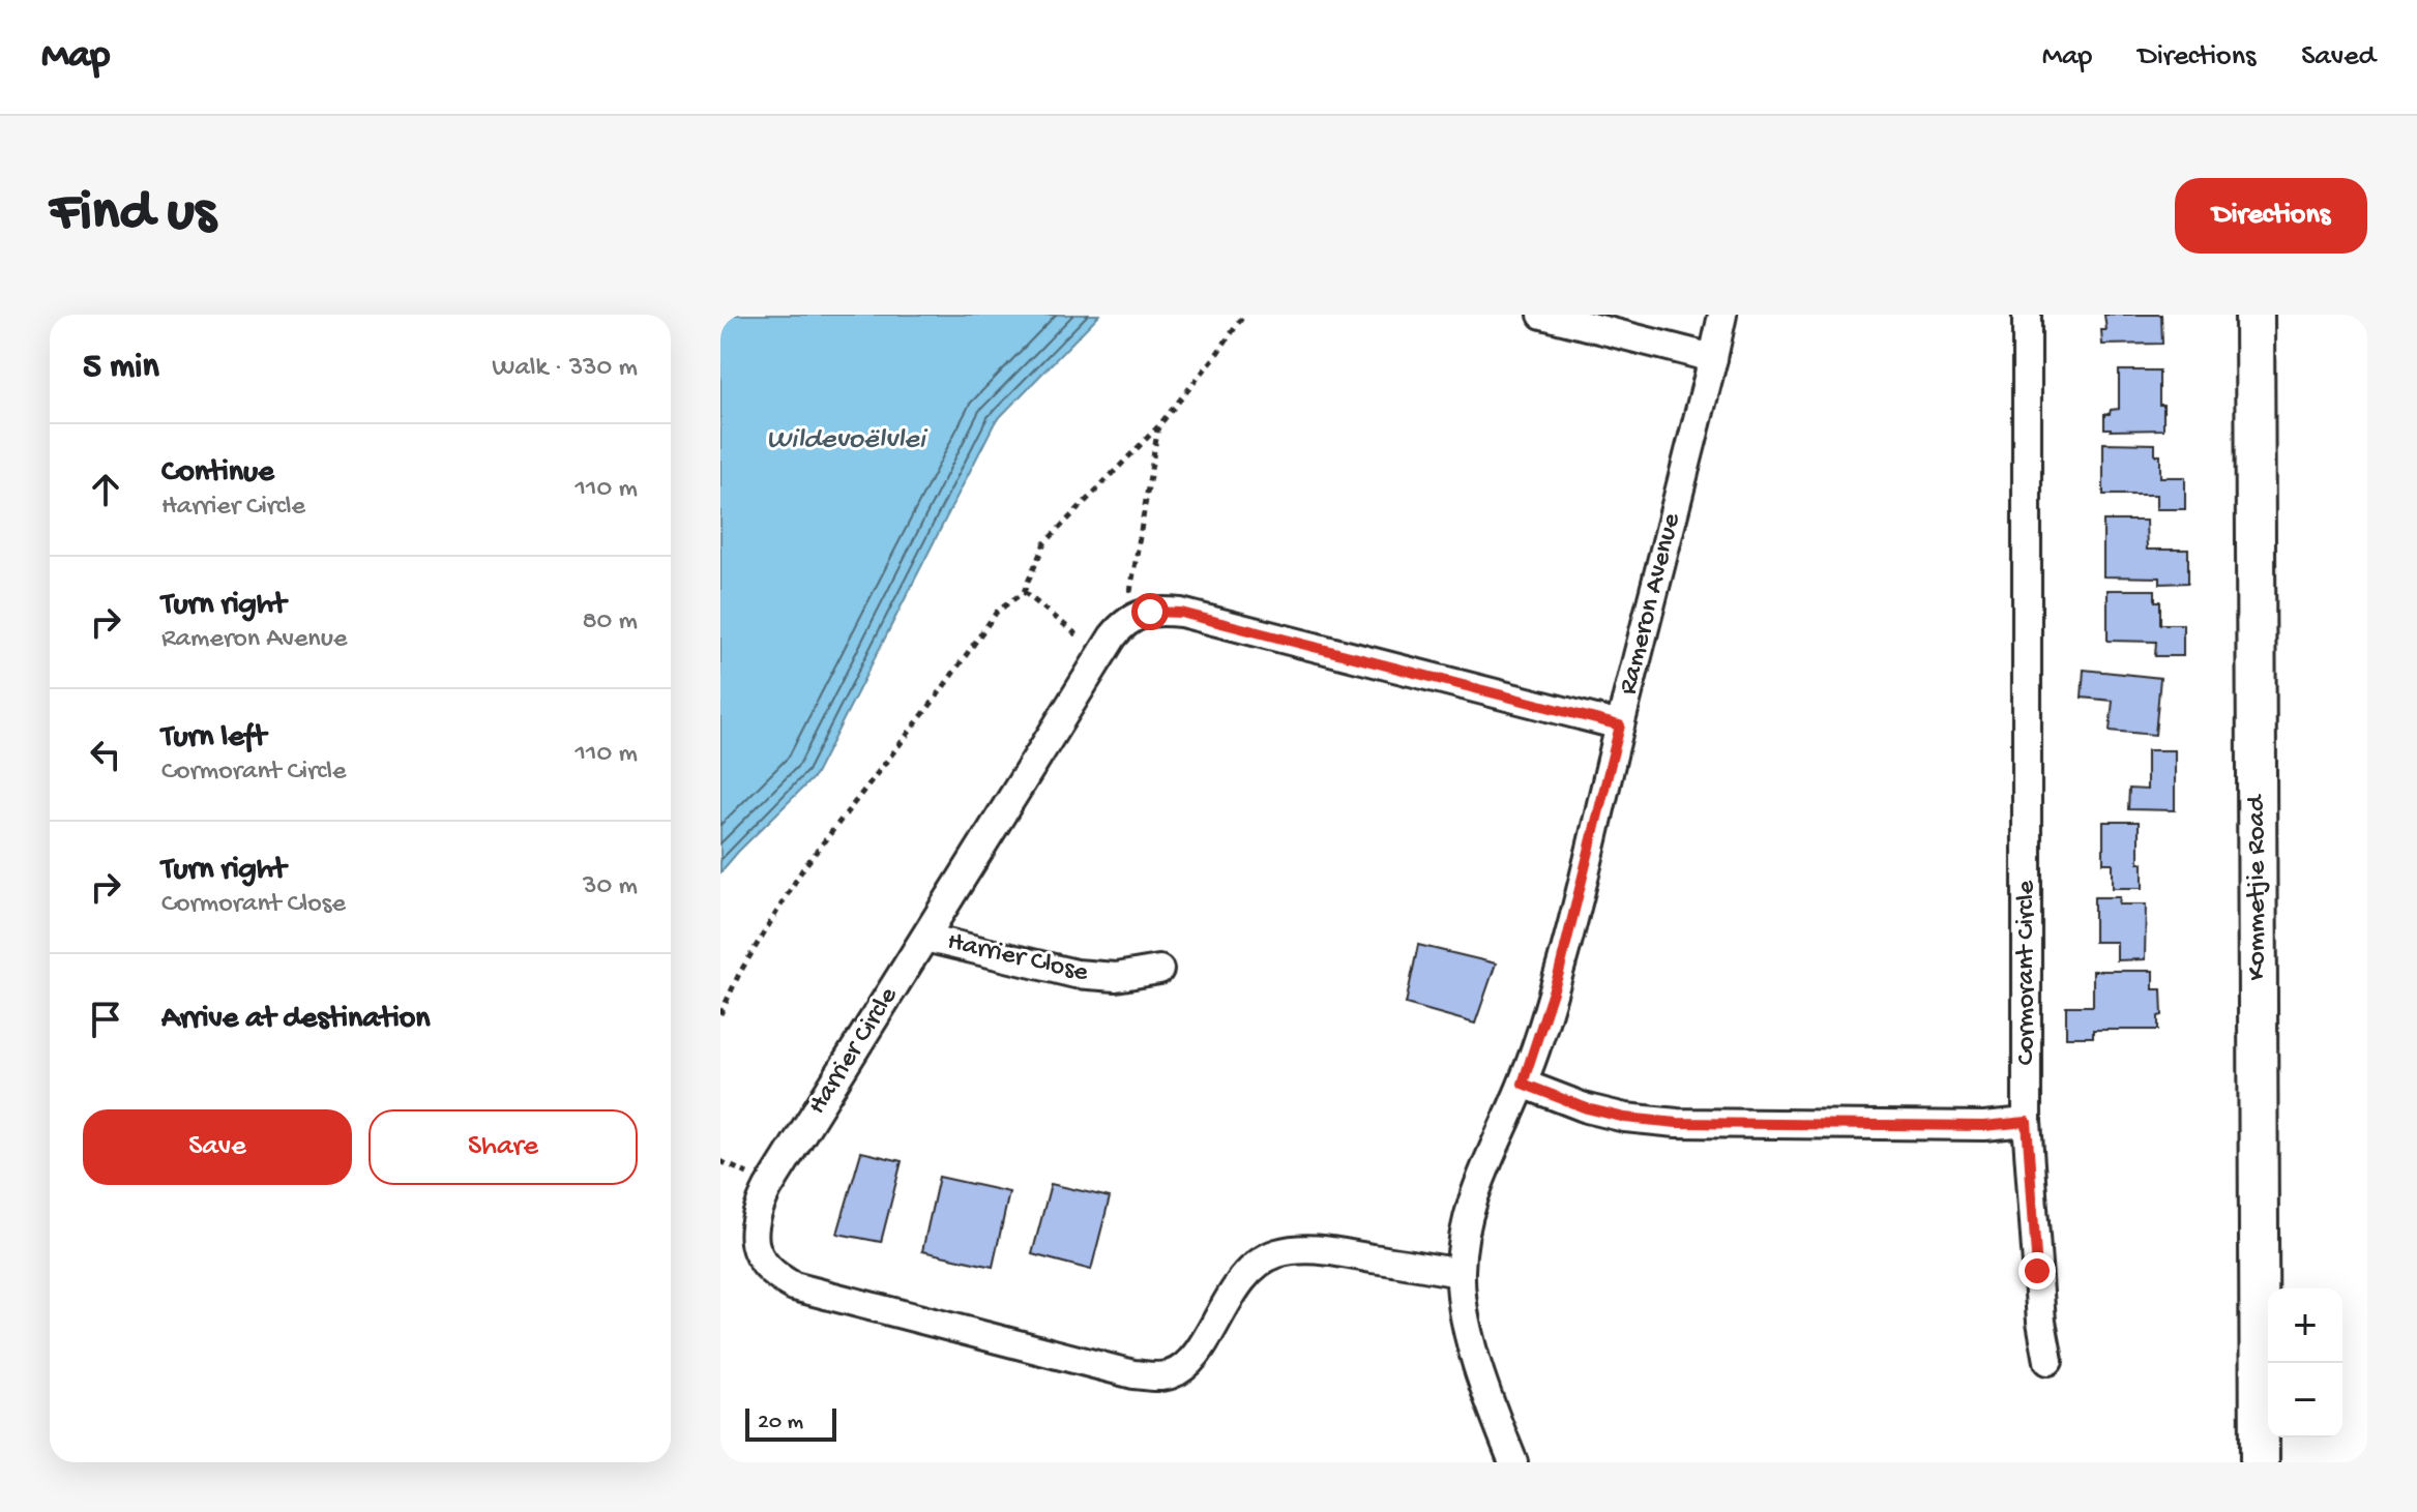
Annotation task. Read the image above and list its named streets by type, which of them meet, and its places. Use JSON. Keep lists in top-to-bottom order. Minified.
{"streets":{"main road":["Kommetjie Road"],"street":["Rameron Avenue","Harrier Close","Cormorant Circle","Harrier Circle"]},"crossings":[["Rameron Avenue","Harrier Circle"],["Harrier Close","Harrier Circle"]],"water":["Wildevoëlvlei"],"scale_bar":"20 m","page":{"header":"Map","nav":["Map","Directions","Saved"],"buttons":["Directions",["Save","Share"]],"title":"Find us","heading":["5 min","Walk · 330 m"],"list":[["Continue","Harrier Circle","110 m"],["Turn right","Rameron Avenue","80 m"],["Turn left","Cormorant Circle","110 m"],["Turn right","Cormorant Close","30 m"],"Arrive at destination"],"map_buttons":["+","−"],"scale":"20 m"}}
